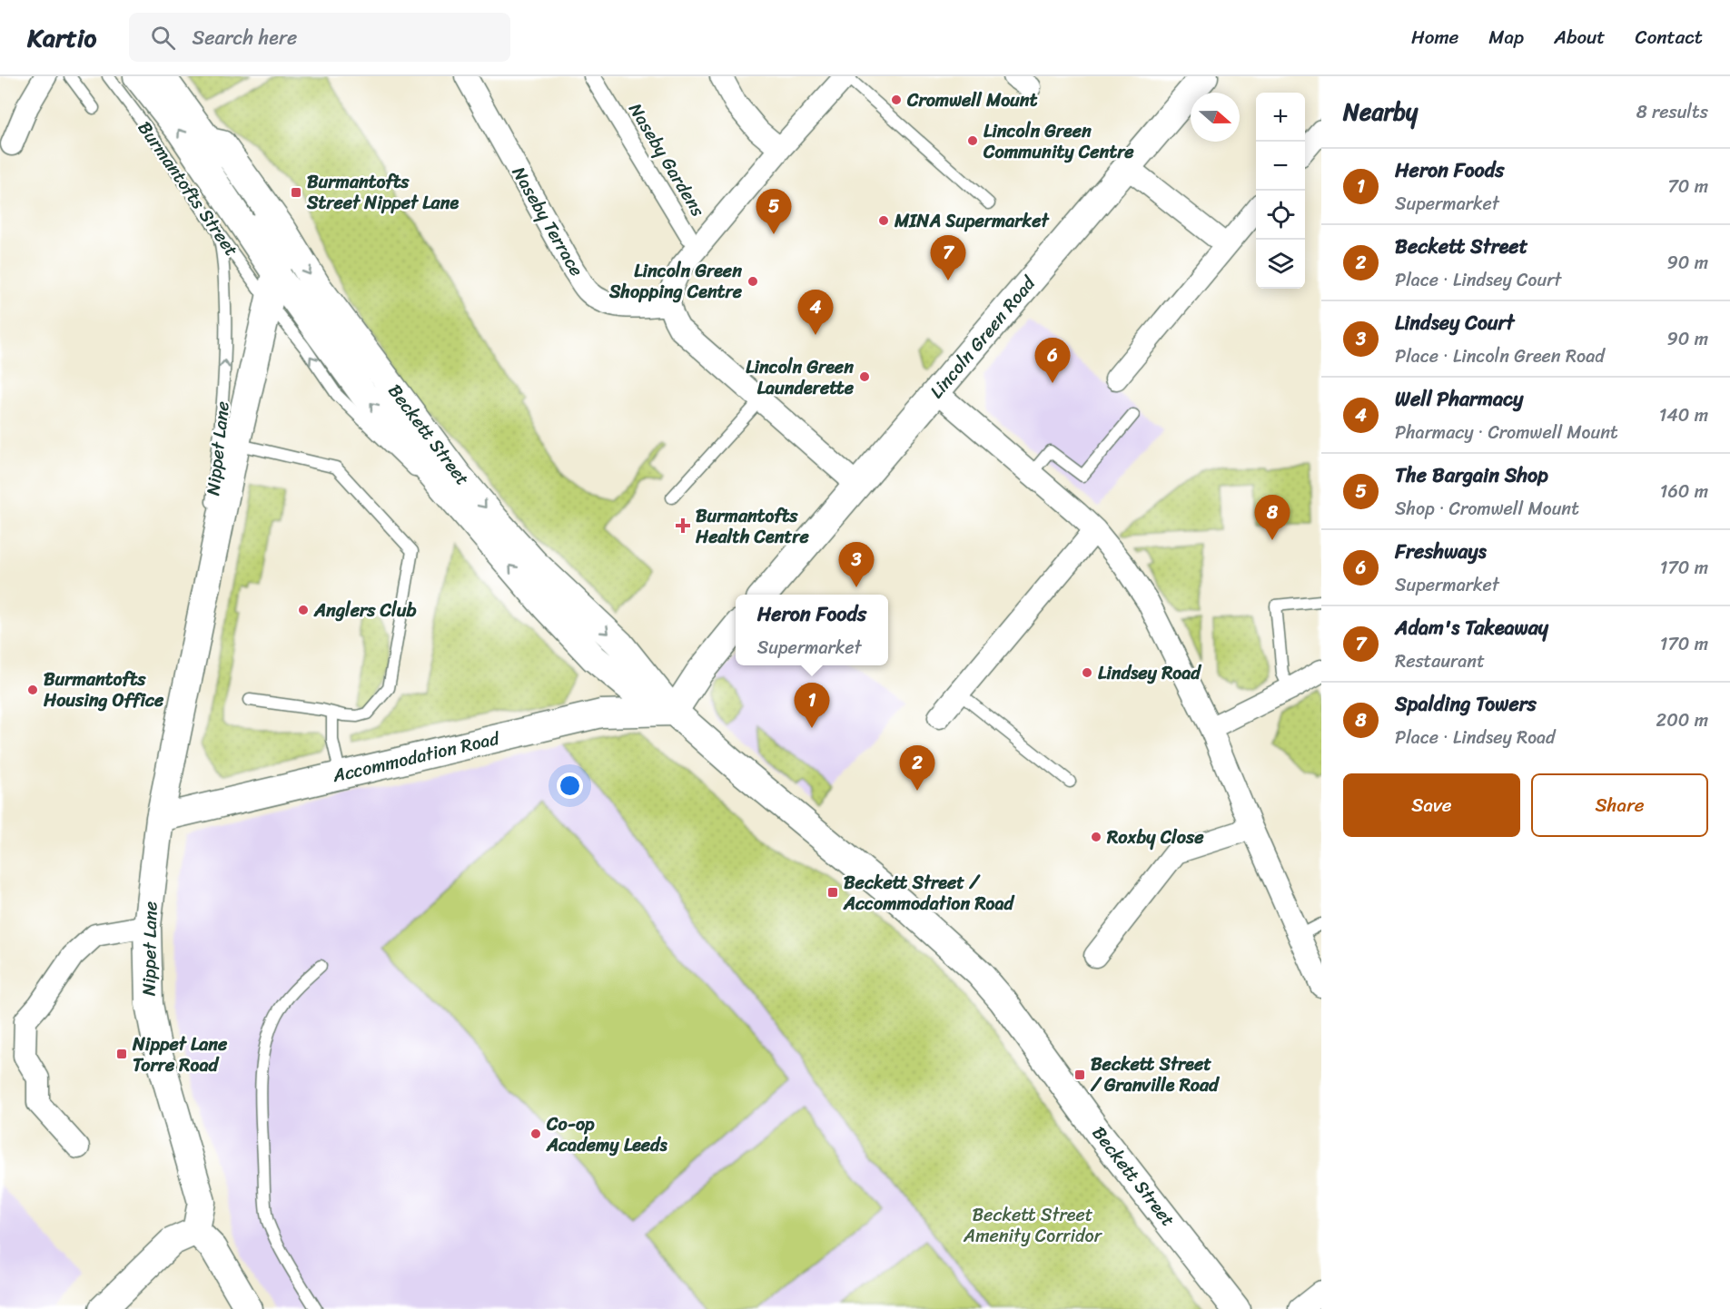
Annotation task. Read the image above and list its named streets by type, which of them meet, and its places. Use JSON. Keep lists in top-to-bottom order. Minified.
{"streets":{"street":["Naseby Gardens","Burmantofts Street","Naseby Terrace","Lincoln Green Road","Beckett Street","Nippet Lane","Accommodation Road"]},"crossings":[["Burmantofts Street","Beckett Street"],["Burmantofts Street","Nippet Lane"],["Beckett Street","Nippet Lane"],["Beckett Street","Accommodation Road"],["Nippet Lane","Accommodation Road"]],"parks":["Beckett Street Amenity Corridor"],"places":{"other":["Cromwell Mount","Lincoln Green Community Centre","MINA Supermarket","Lincoln Green Shopping Centre","Lincoln Green Launderette","Anglers Club","Lindsey Road","Burmantofts Housing Office","Roxby Close","Co-op Academy Leeds"],"transit":["Burmantofts Street Nippet Lane","Beckett Street / Accommodation Road","Nippet Lane Torre Road","Beckett Street / Granville Road"],"health":["Burmantofts Health Centre"]},"north":"right","page":{"header":"Kartio","search":"Search here","nav":["Home","Map","About","Contact"],"heading":["Nearby","8 results"],"map_buttons":["+","−"],"list":[{"mark":"1","name":"Heron Foods","note":"Supermarket","value":"70 m"},{"mark":"2","name":"Beckett Street","note":"Place · Lindsey Court","value":"90 m"},{"mark":"3","name":"Lindsey Court","note":"Place · Lincoln Green Road","value":"90 m"},{"mark":"4","name":"Well Pharmacy","note":"Pharmacy · Cromwell Mount","value":"140 m"},{"mark":"5","name":"The Bargain Shop","note":"Shop · Cromwell Mount","value":"160 m"},{"mark":"6","name":"Freshways","note":"Supermarket","value":"170 m"},{"mark":"7","name":"Adam's Takeaway","note":"Restaurant","value":"170 m"},{"mark":"8","name":"Spalding Towers","note":"Place · Lindsey Road","value":"200 m"}],"pins":["5","7","4","6","8","3","1","2"],"popup":["Heron Foods","Supermarket"],"buttons":["Save","Share"]}}
